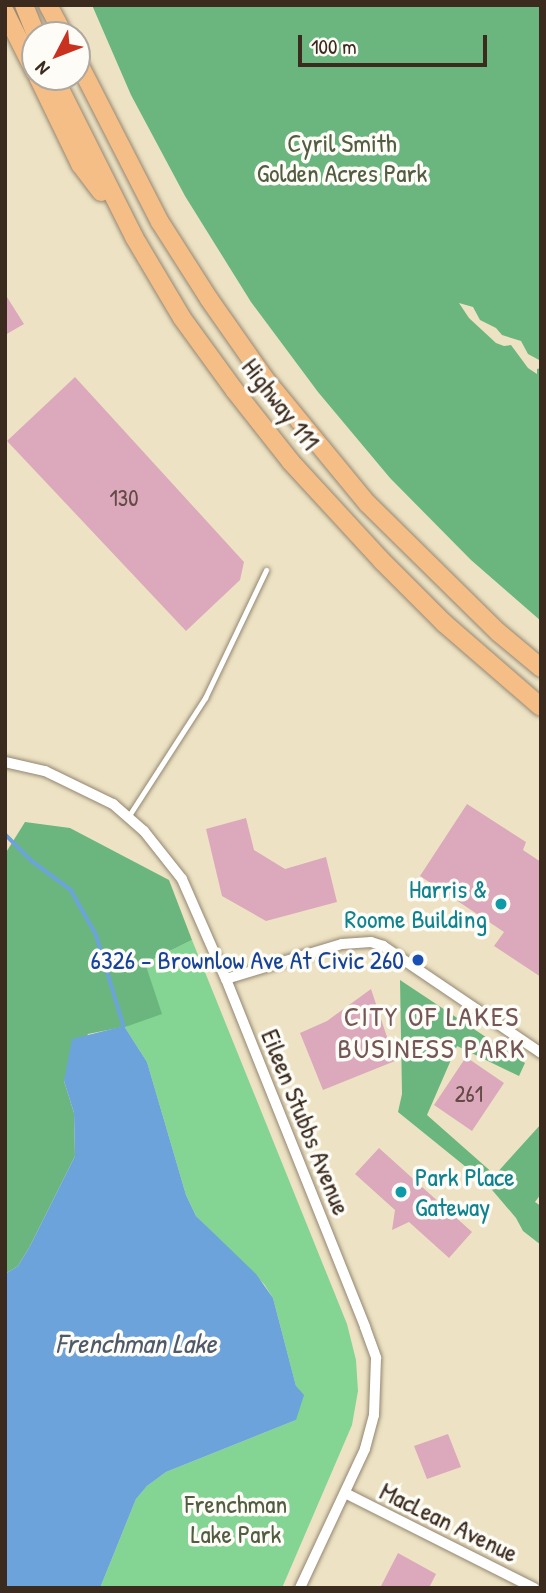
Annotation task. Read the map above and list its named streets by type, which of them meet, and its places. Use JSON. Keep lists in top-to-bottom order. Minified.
{"streets":{"highway":["Highway 111"],"street":["Eileen Stubbs Avenue","MacLean Avenue"]},"crossings":[["Eileen Stubbs Avenue","MacLean Avenue"]],"districts":["CITY OF LAKES BUSINESS PARK"],"water":["Frenchman Lake"],"parks":["Cyril Smith Golden Acres Park","Frenchman Lake Park"],"places":["Harris & Roome Building","6326 - Brownlow Ave At Civic 260","Park Place Gateway"],"house_numbers":["130","261"],"scale_bar":"100 m","north":"bottom left"}
